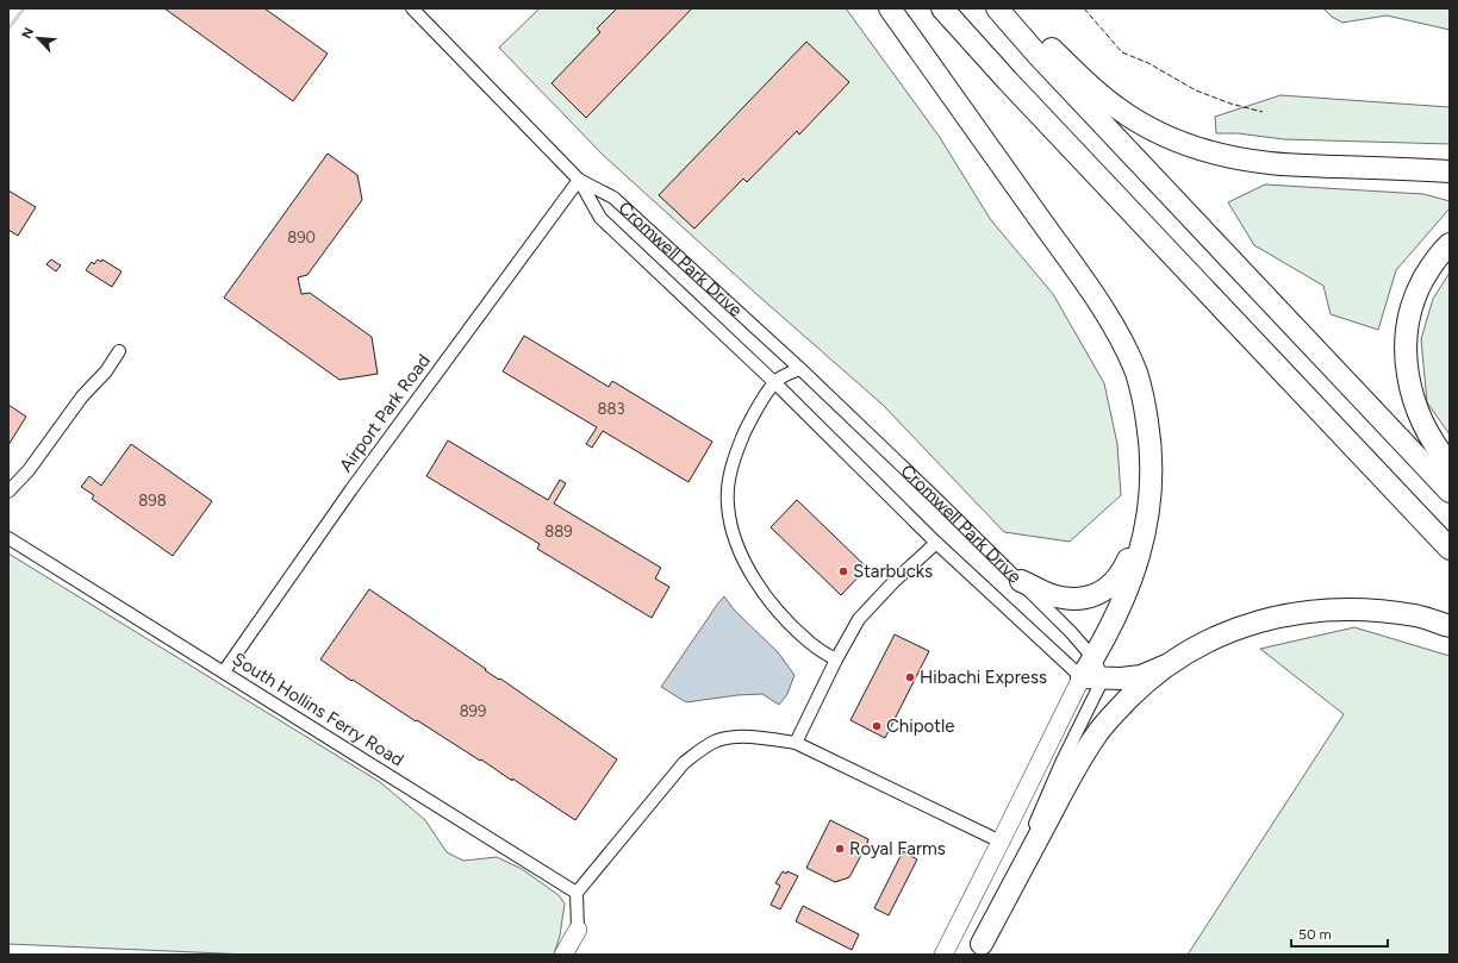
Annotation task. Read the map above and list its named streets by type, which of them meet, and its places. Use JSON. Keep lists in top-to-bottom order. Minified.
{"streets":{"street":["Cromwell Park Drive","Airport Park Road","South Hollins Ferry Road"]},"crossings":[["Cromwell Park Drive","Airport Park Road"],["Airport Park Road","South Hollins Ferry Road"]],"places":["Starbucks","Hibachi Express","Chipotle","Royal Farms"],"house_numbers":["890","883","898","889","899"],"scale_bar":"50 m","north":"top left"}
